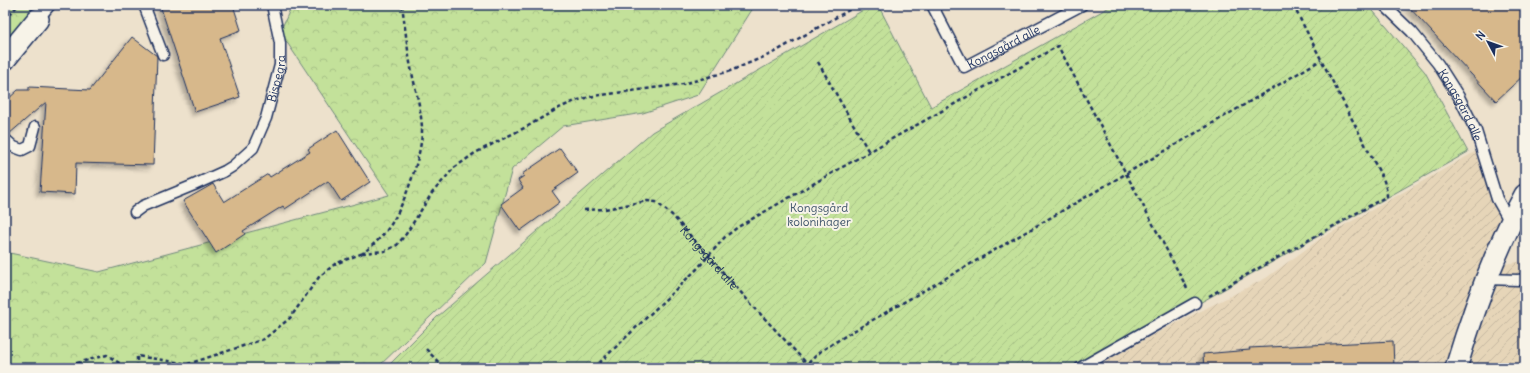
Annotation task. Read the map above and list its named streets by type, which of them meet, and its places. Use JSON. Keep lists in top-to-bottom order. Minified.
{"streets":{"lane":["Kongsgård alle","Bispegra"]},"parks":["Kongsgård kolonihager"],"north":"top left"}
